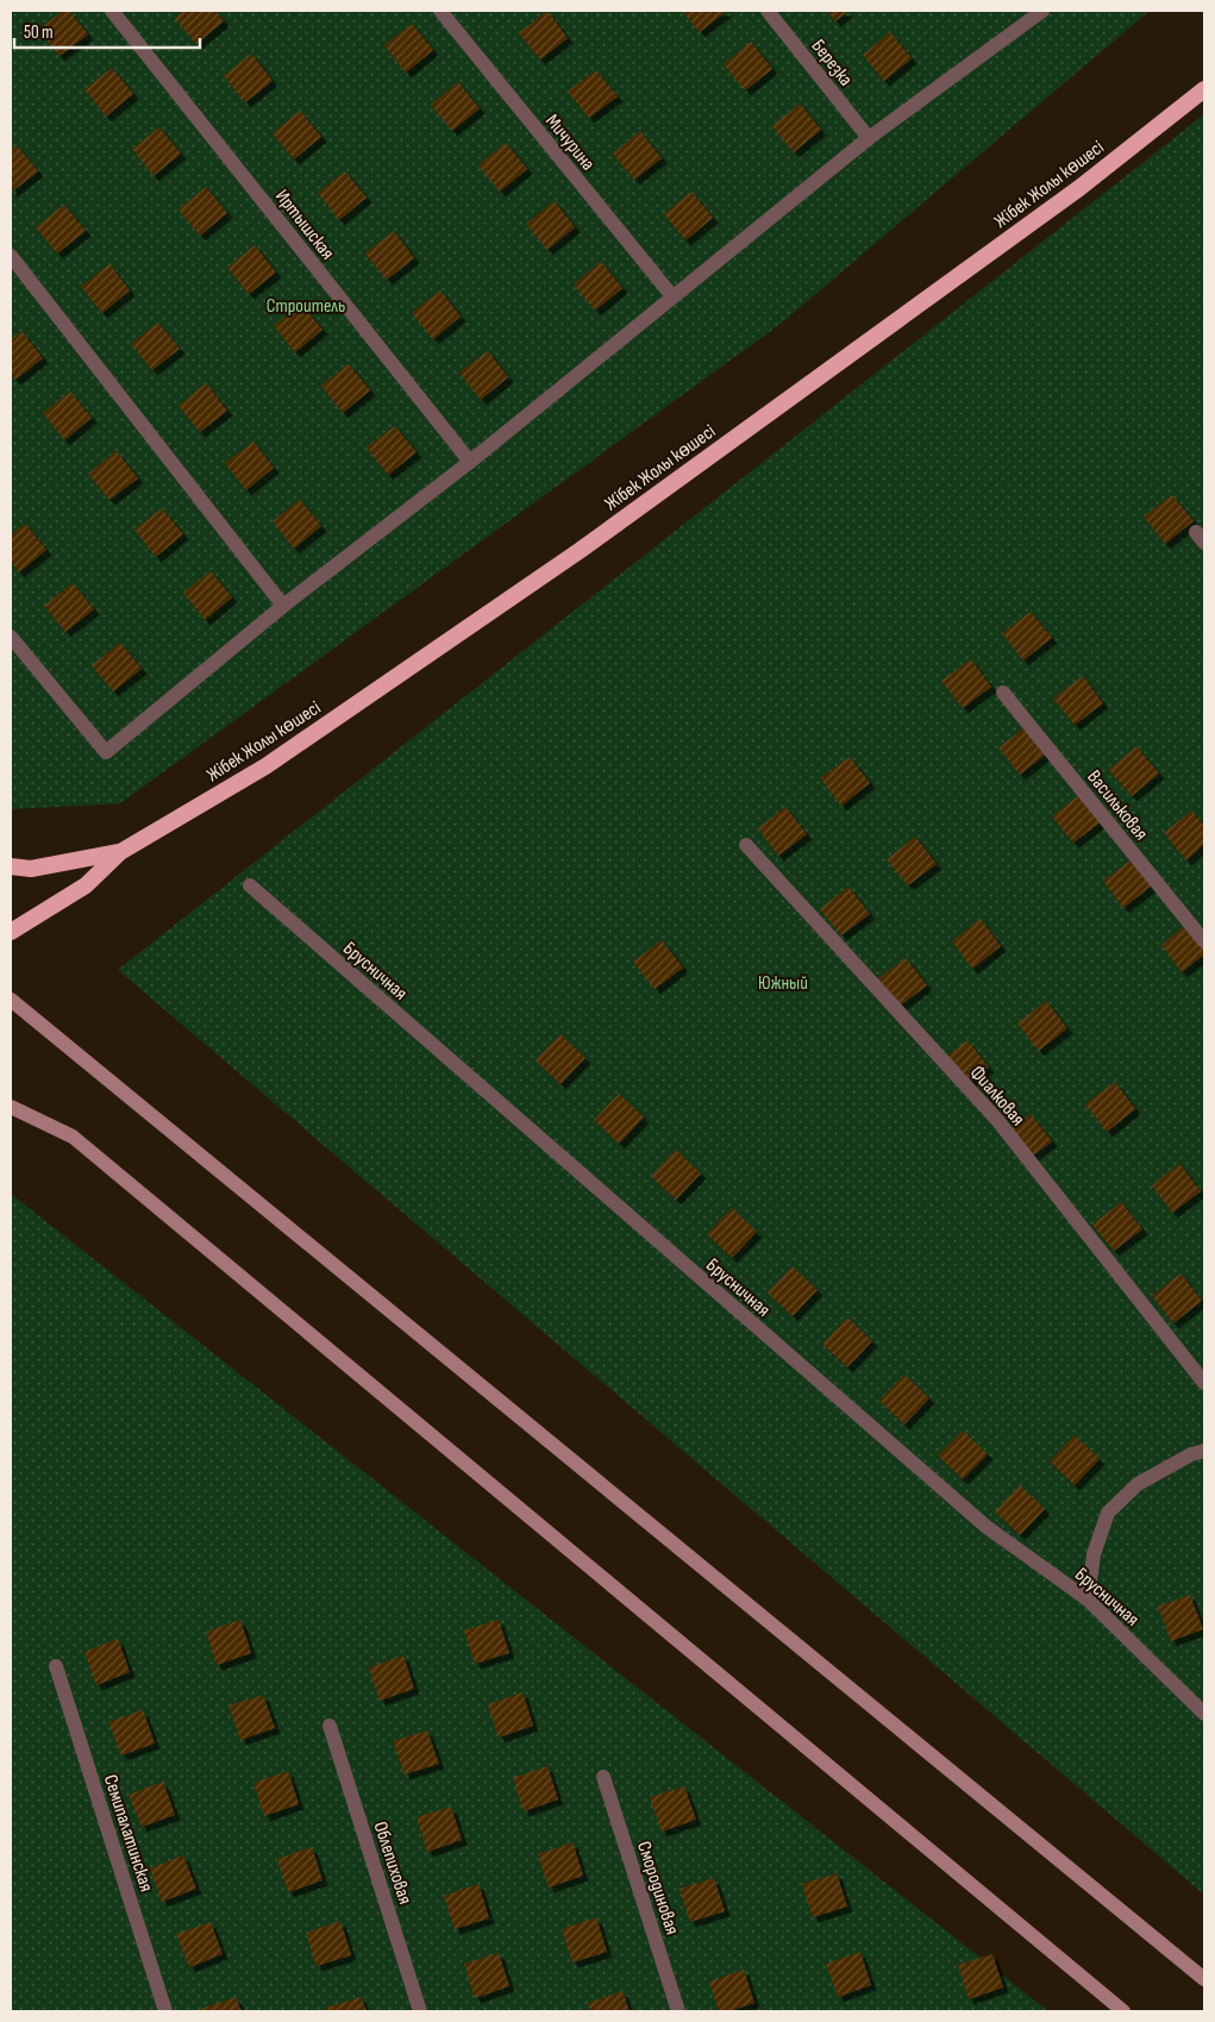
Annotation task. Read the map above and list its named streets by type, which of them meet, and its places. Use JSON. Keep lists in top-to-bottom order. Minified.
{"streets":{"highway":["Жібек Жолы көшесі"],"street":["Березка","Мичурина","Иртышская","Васильковая","Брусничная","Фиалковая","Семипалатинская","Облепиховая","Смородиновая"]},"parks":["Строитель","Южный"],"scale_bar":"50 m"}
